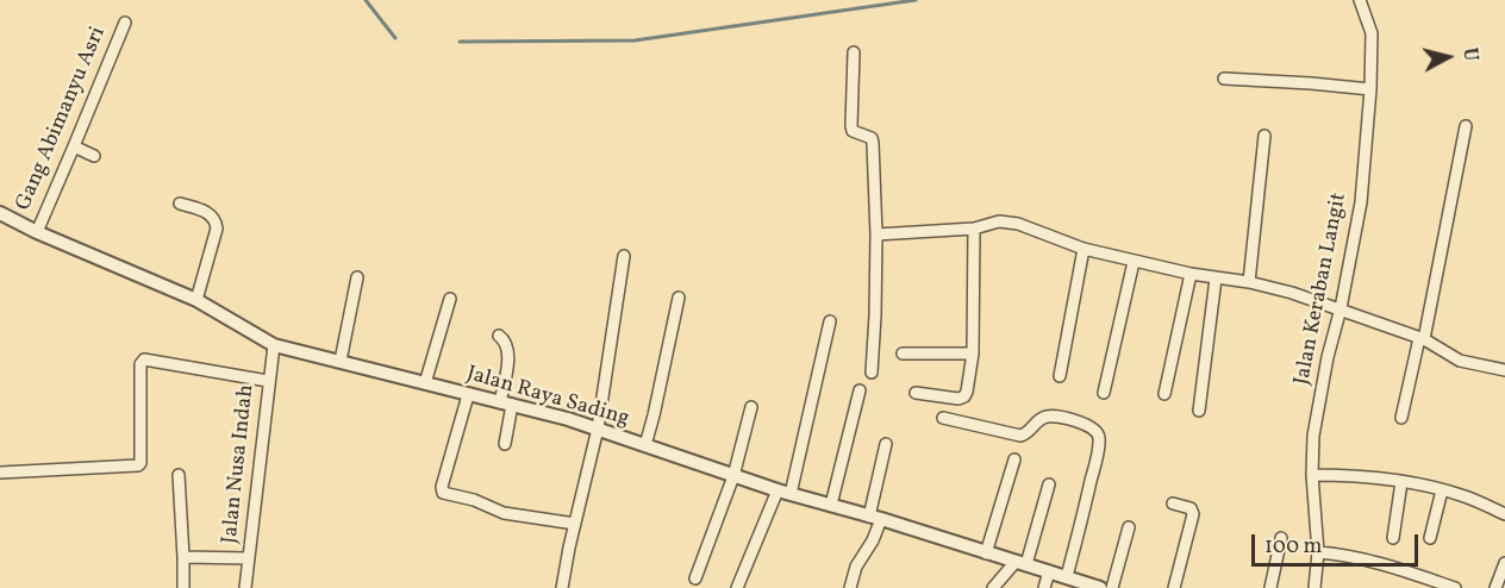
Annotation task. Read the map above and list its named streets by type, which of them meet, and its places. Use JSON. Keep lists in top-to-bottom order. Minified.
{"streets":{"street":["Gang Abimanyu Asri","Jalan Keraban Langit","Jalan Raya Sading","Jalan Nusa Indah"]},"crossings":[["Gang Abimanyu Asri","Jalan Raya Sading"],["Jalan Raya Sading","Jalan Nusa Indah"]],"scale_bar":"100 m","north":"right"}
